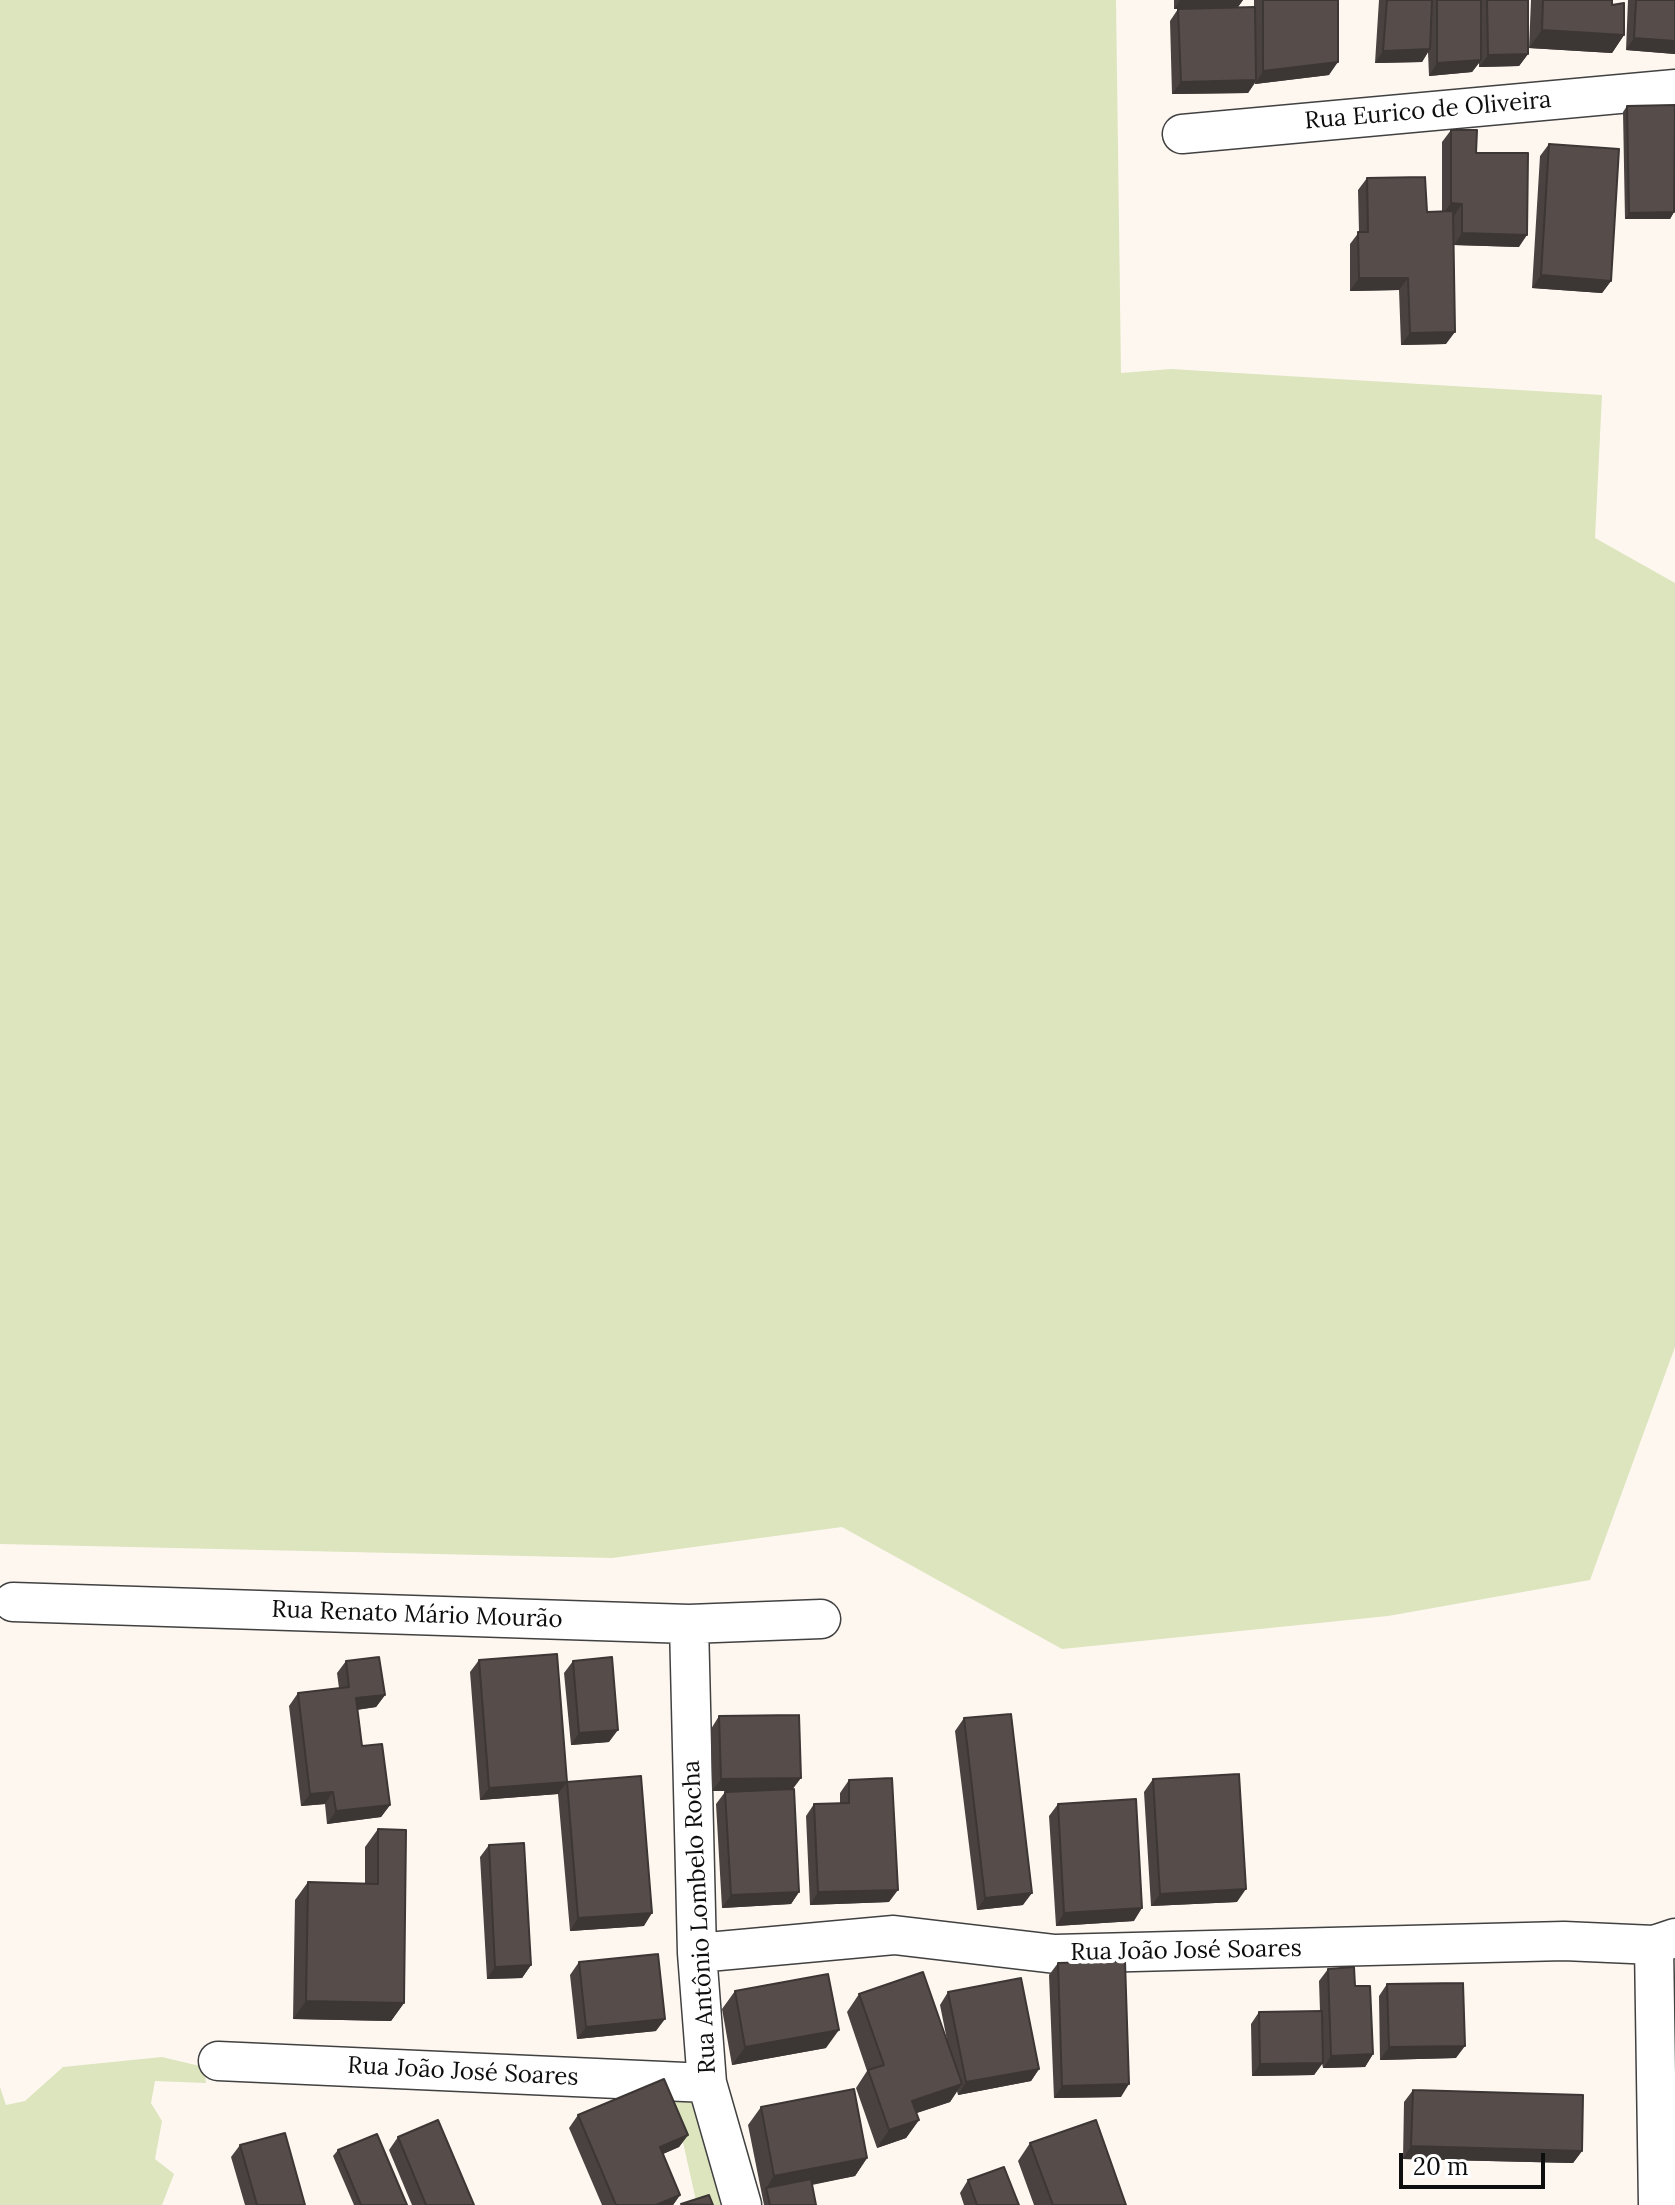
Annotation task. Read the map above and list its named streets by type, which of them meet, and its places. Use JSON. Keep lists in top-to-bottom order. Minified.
{"streets":{"street":["Rua Eurico de Oliveira","Rua Renato Mário Mourão","Rua Antônio Lombelo Rocha","Rua João José Soares"]},"crossings":[["Rua Renato Mário Mourão","Rua Antônio Lombelo Rocha"],["Rua Antônio Lombelo Rocha","Rua João José Soares"]],"scale_bar":"20 m"}
